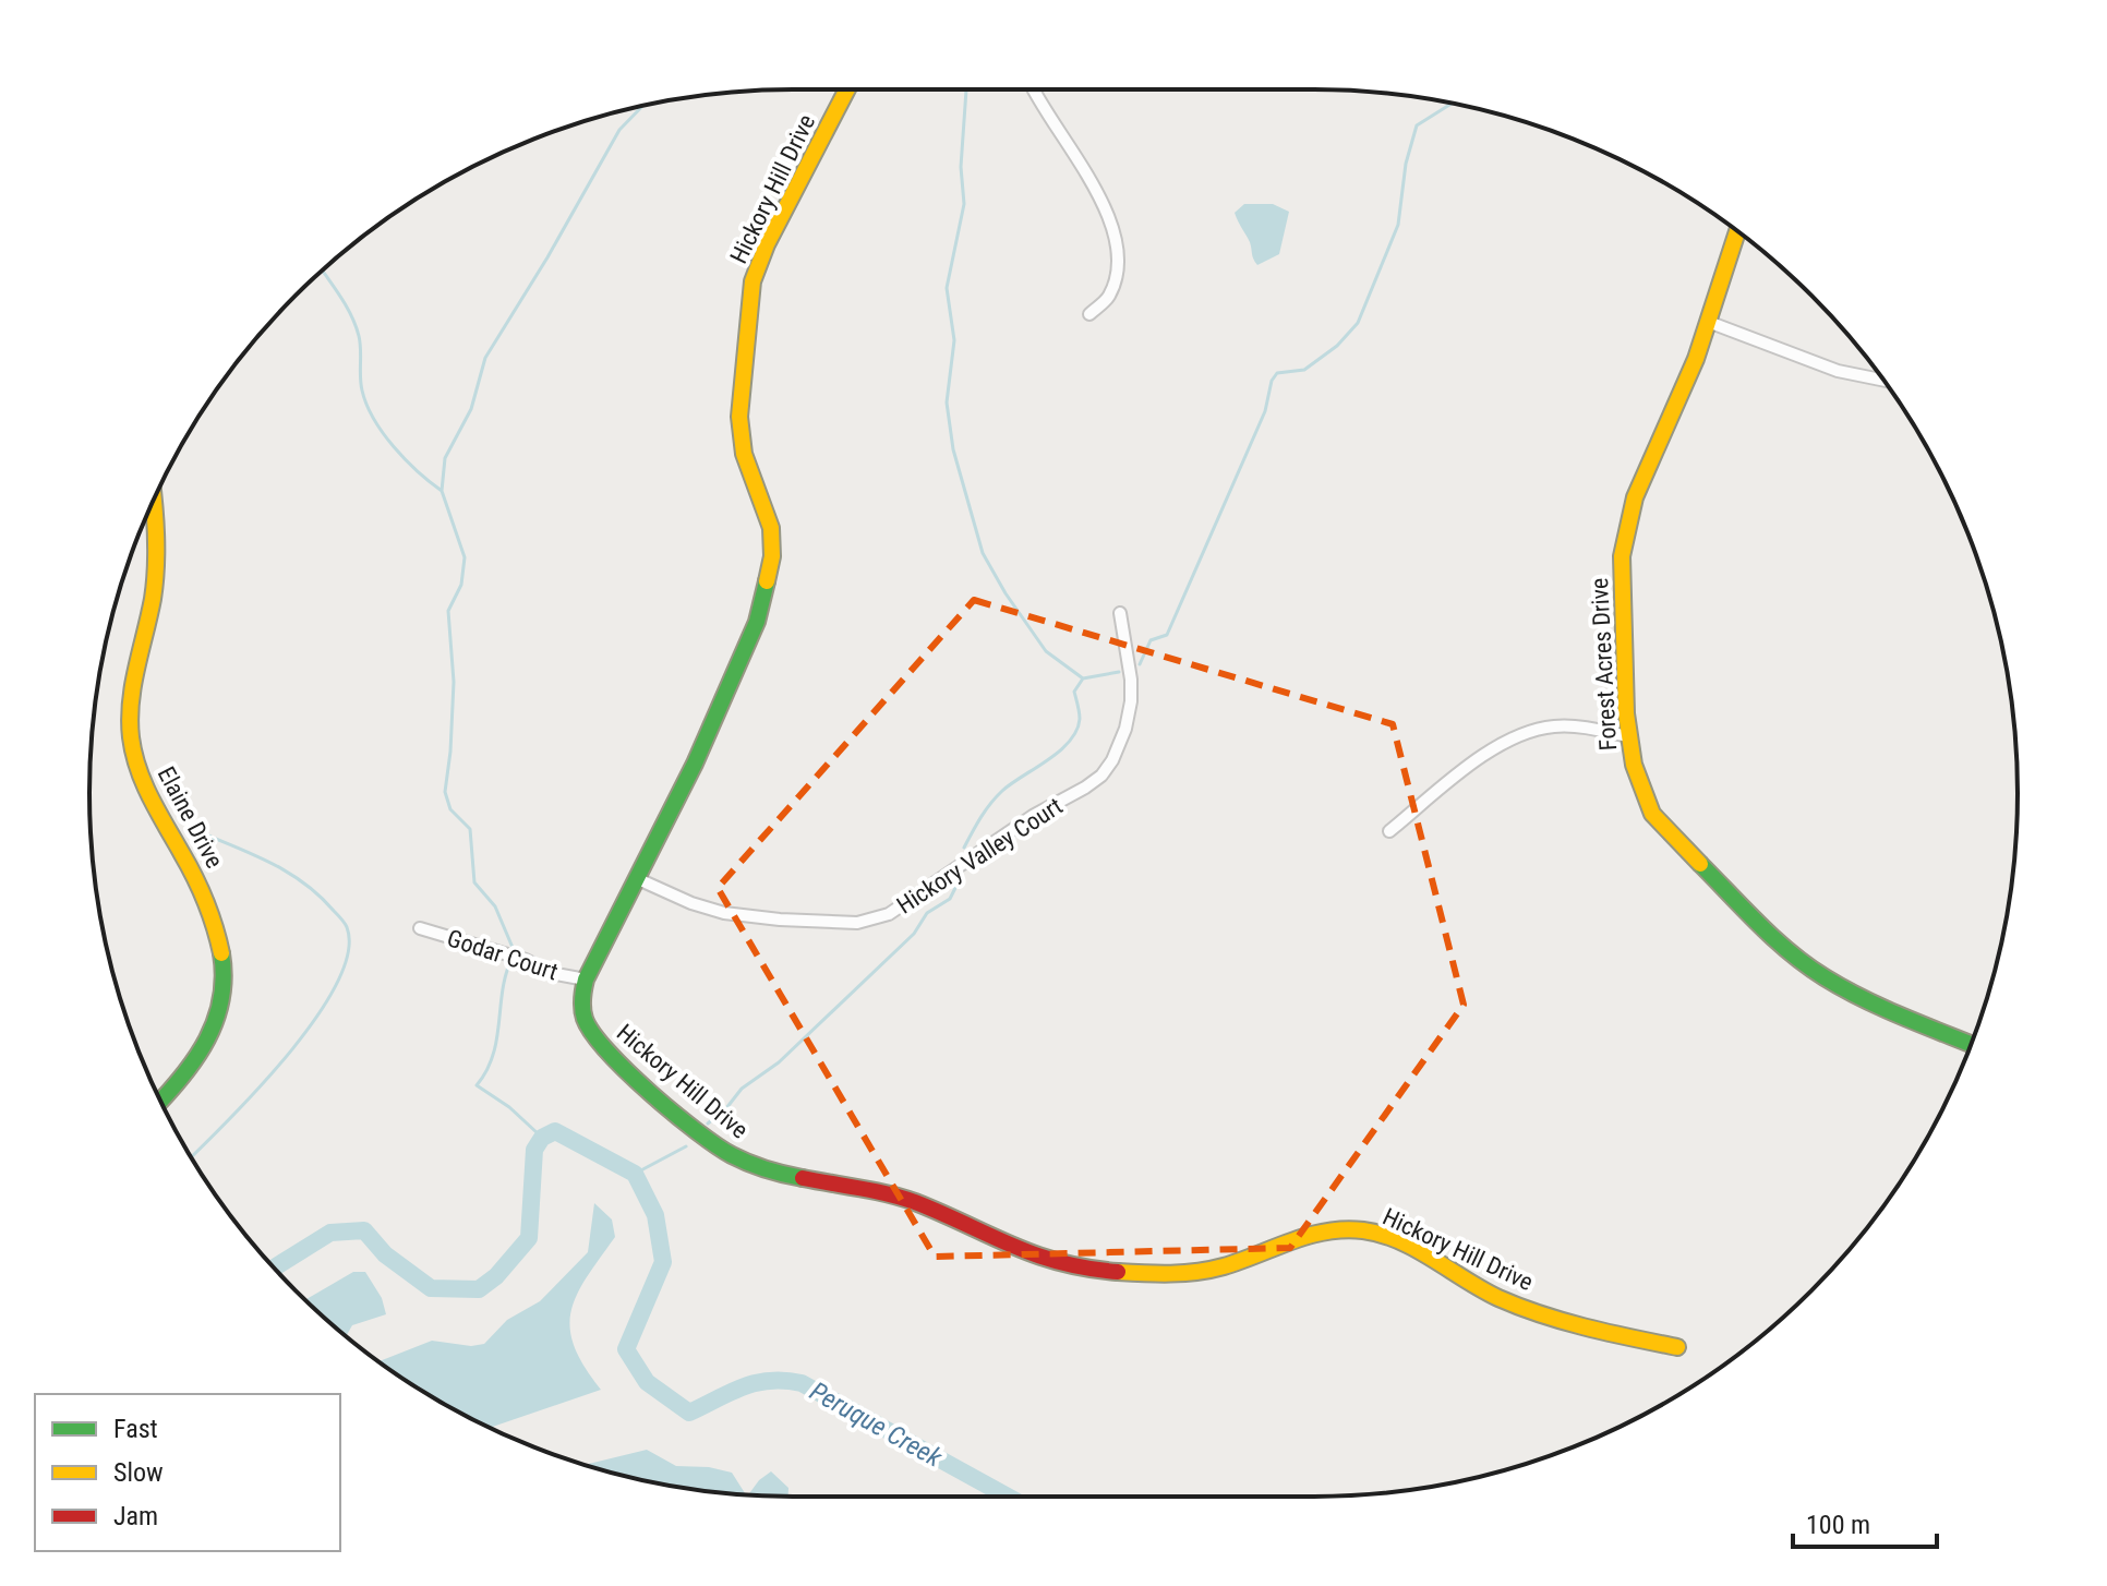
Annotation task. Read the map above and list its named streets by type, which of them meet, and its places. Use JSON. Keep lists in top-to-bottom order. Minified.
{"streets":{"street":["Hickory Hill Drive","Forest Acres Drive","Elaine Drive","Hickory Valley Court","Godar Court"]},"crossings":[["Hickory Hill Drive","Hickory Valley Court"],["Hickory Hill Drive","Godar Court"]],"water":["Peruque Creek"],"legend":["Fast","Slow","Jam"],"scale_bar":"100 m"}
